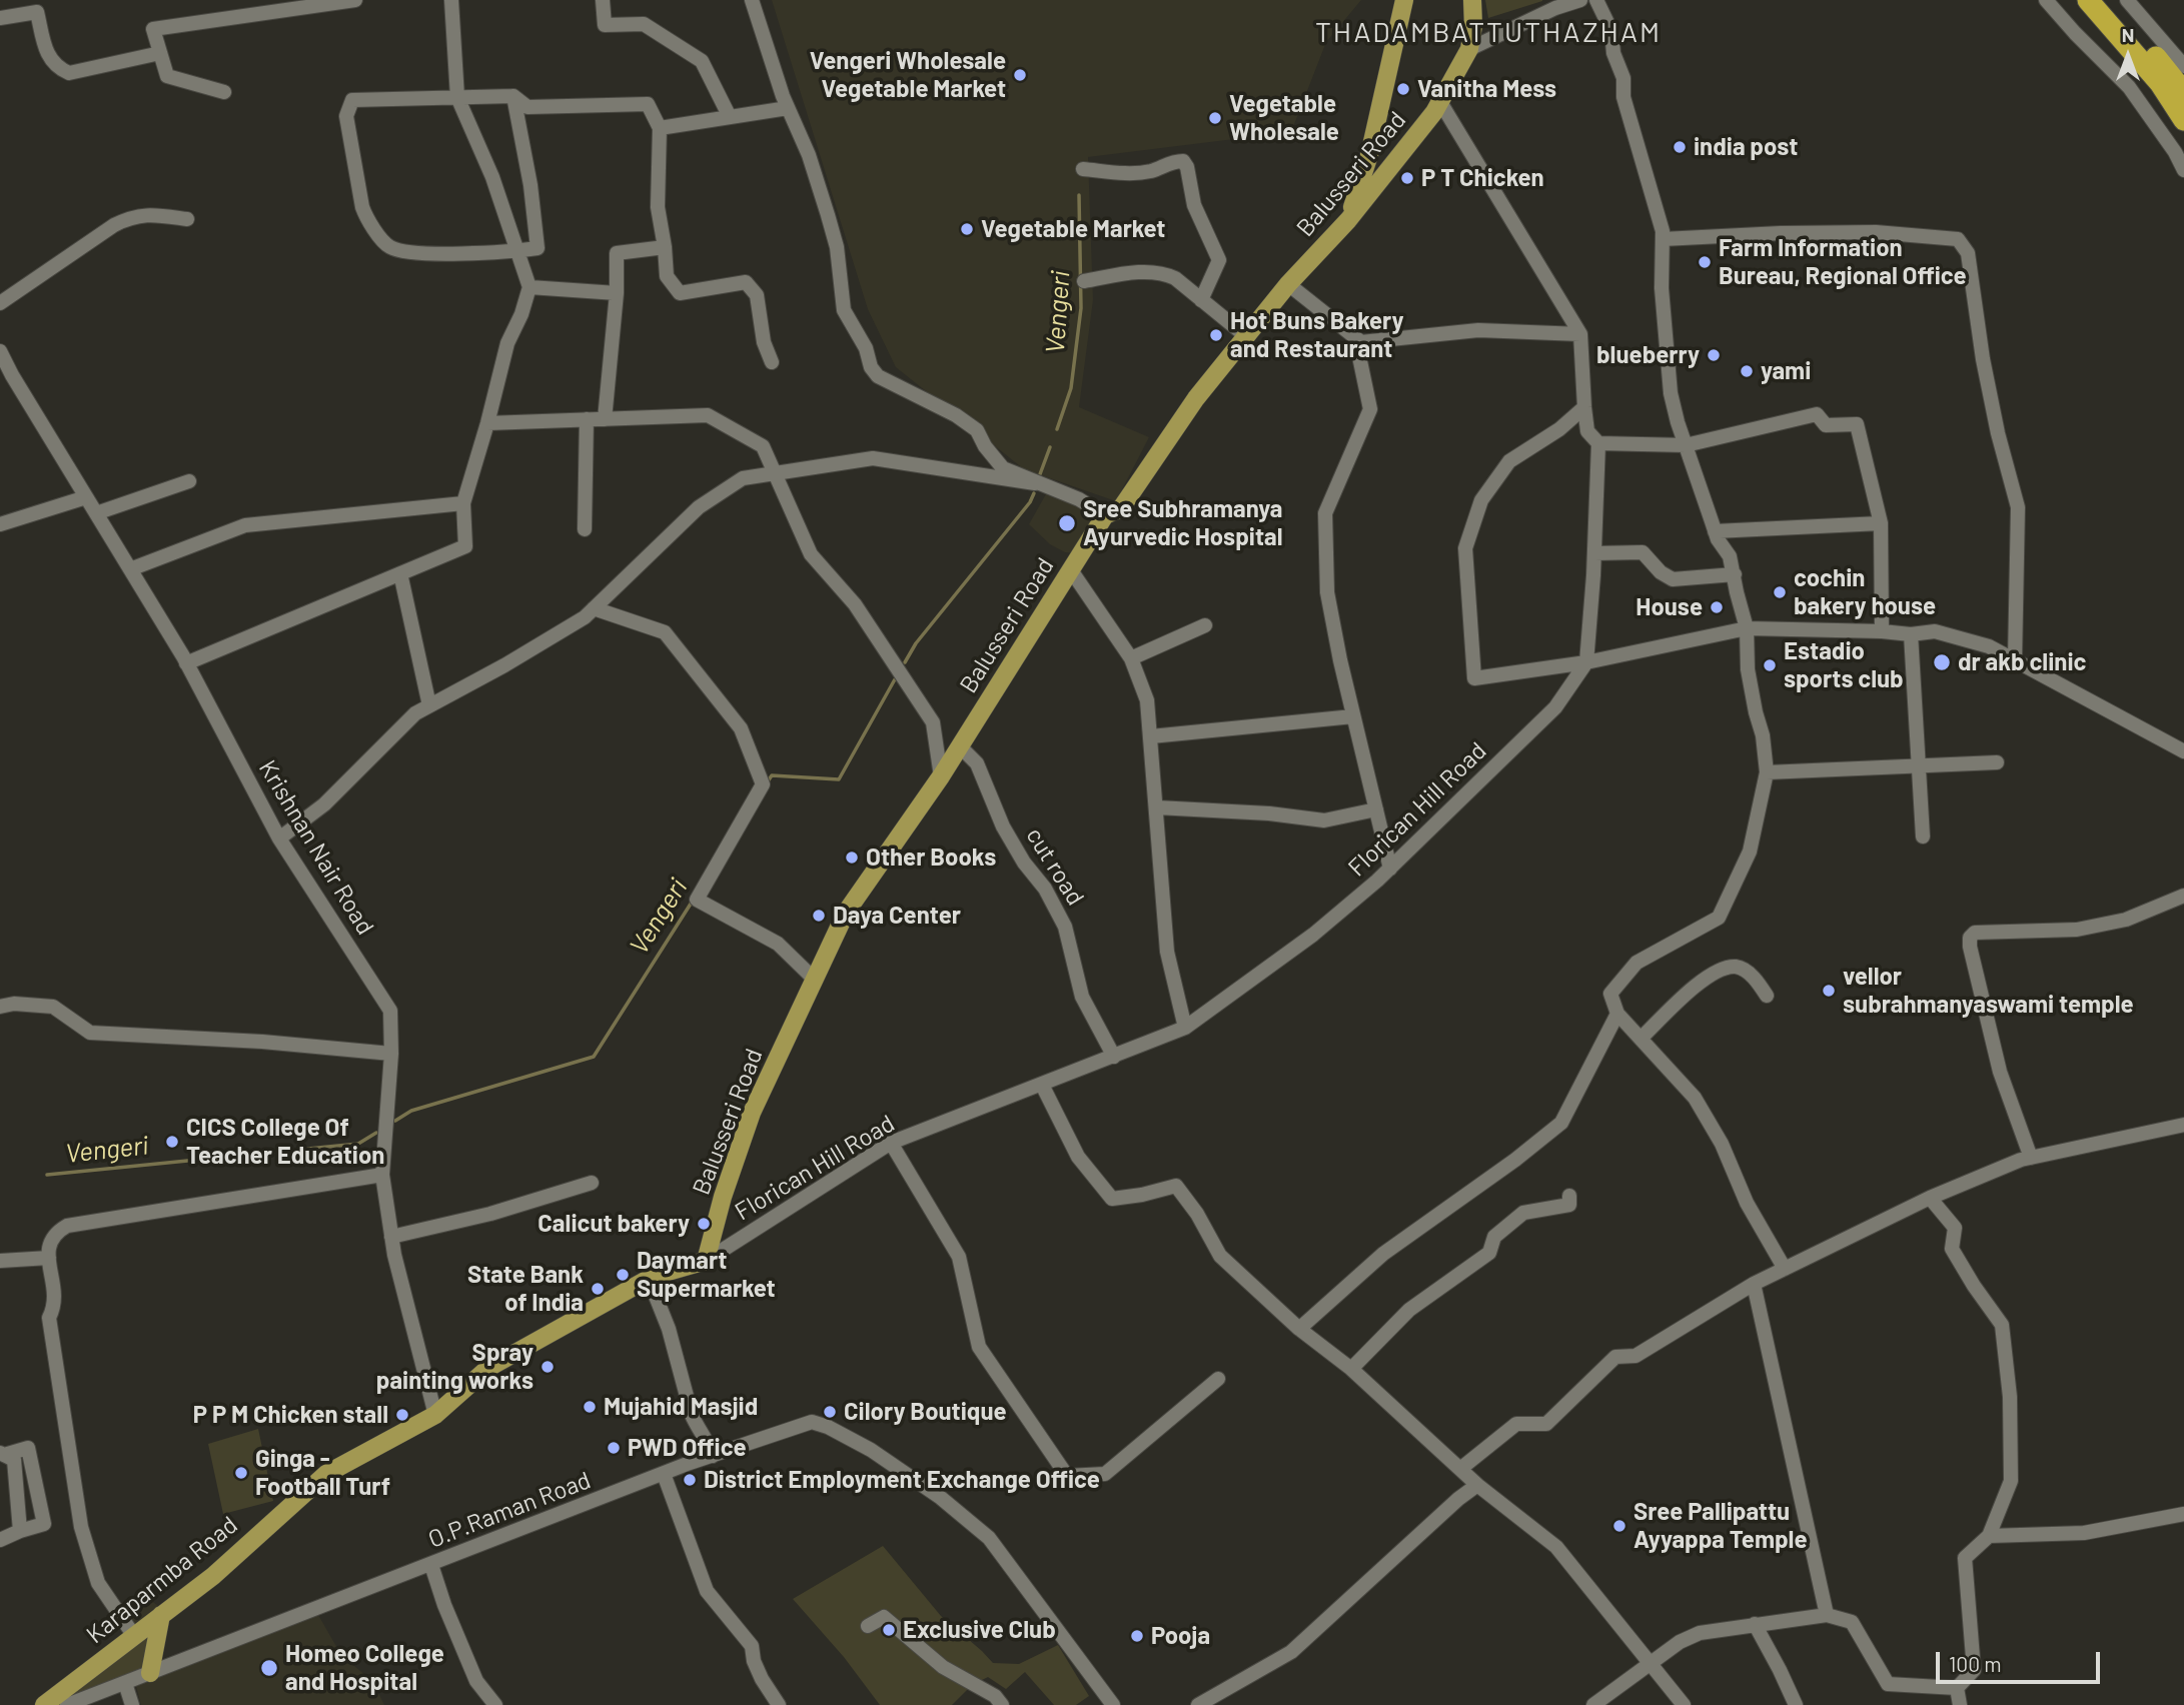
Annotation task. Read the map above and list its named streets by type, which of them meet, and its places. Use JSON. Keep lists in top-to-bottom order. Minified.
{"streets":{"main road":["Balusseri Road","Karaparmba Road"],"street":["Florican Hill Road","Krishnan Nair Road","cut road","O.P.Raman Road"]},"crossings":[["Balusseri Road","Florican Hill Road"],["Balusseri Road","cut road"],["Balusseri Road","Karaparmba Road"],["Florican Hill Road","cut road"],["Florican Hill Road","Karaparmba Road"],["Krishnan Nair Road","Karaparmba Road"]],"districts":["THADAMBATTUTHAZHAM"],"water":["Vengeri"],"places":["Vengeri Wholesale Vegetable Market","Vanitha Mess","Vegetable Wholesale","india post","P T Chicken","Vegetable Market","Farm Information Bureau, Regional Office","Hot Buns Bakery and Restaurant","blueberry","yami","Sree Subhramanya Ayurvedic Hospital","cochin bakery house","House","dr akb clinic","Estadio sports club","Other Books","Daya Center","vellor subrahmanyaswami temple","CICS College Of Teacher Education","Calicut bakery","Daymart Supermarket","State Bank of India","Spray painting works","Mujahid Masjid","Cilory Boutique","P P M Chicken stall","PWD Office","Ginga - Football Turf","District Employment Exchange Office","Sree Pallipattu Ayyappa Temple","Exclusive Club","Pooja","Homeo College and Hospital"],"scale_bar":"100 m","north":"top"}
